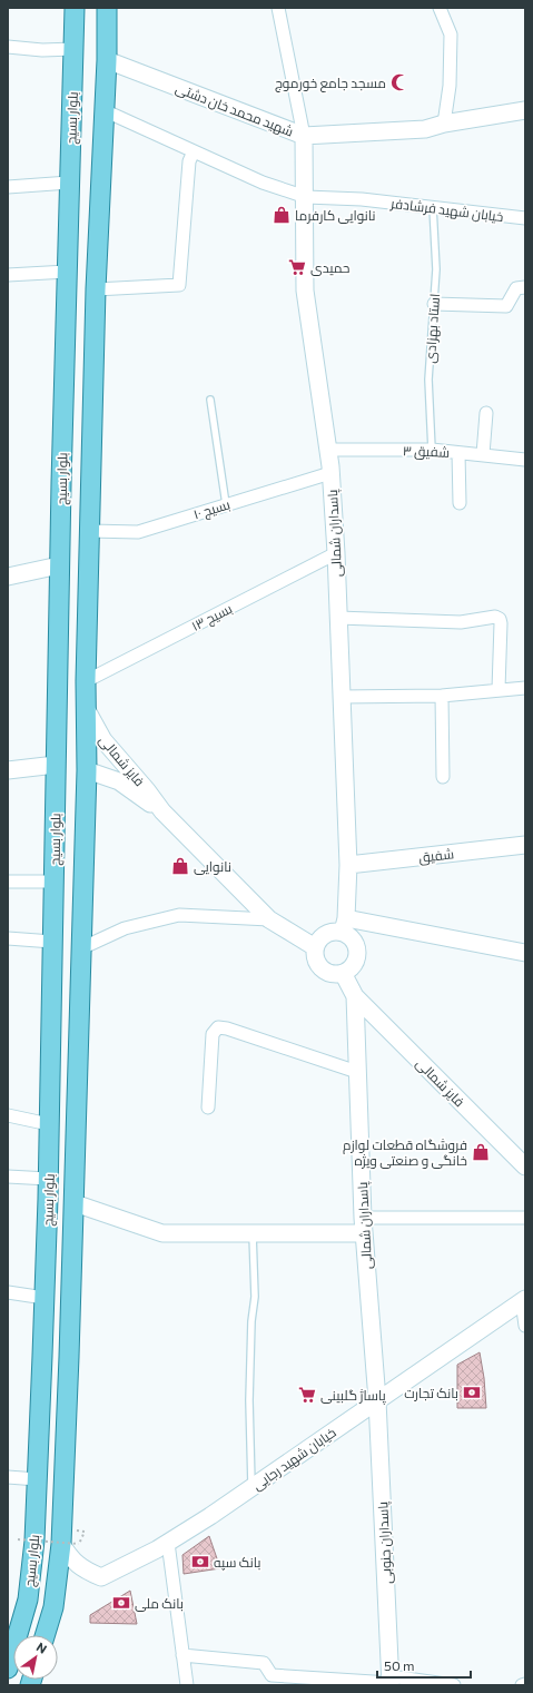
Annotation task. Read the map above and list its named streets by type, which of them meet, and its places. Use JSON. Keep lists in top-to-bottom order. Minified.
{"streets":{"main road":["شهید محمد خان دشتی","بلوار بسیج","پاسداران شمالی","فایز شمالی","شفیق","خیابان شهید رجایی","پاسداران جنوبی"],"street":["خیابان شهید فرشادفر","شفیق ۳","بسیج ۱۰","بسیج ۱۳"],"lane":["استاد بهزادی"]},"crossings":[["شهید محمد خان دشتی","بلوار بسیج"],["شهید محمد خان دشتی","پاسداران شمالی"],["بلوار بسیج","خیابان شهید فرشادفر"],["بلوار بسیج","بسیج ۱۰"],["بلوار بسیج","بسیج ۱۳"],["بلوار بسیج","فایز شمالی"],["بلوار بسیج","خیابان شهید رجایی"],["خیابان شهید فرشادفر","استاد بهزادی"],["خیابان شهید فرشادفر","پاسداران شمالی"],["استاد بهزادی","شفیق ۳"],["شفیق ۳","پاسداران شمالی"],["بسیج ۱۰","پاسداران شمالی"],["پاسداران شمالی","بسیج ۱۳"],["پاسداران شمالی","فایز شمالی"],["پاسداران شمالی","شفیق"],["پاسداران شمالی","خیابان شهید رجایی"],["پاسداران شمالی","پاسداران جنوبی"],["خیابان شهید رجایی","پاسداران جنوبی"]],"places":{"mosque":["مسجد جامع خورموج"],"shop":["نانوایی کارفرما","نانوایی","فروشگاه قطعات لوازم خانگی و صنعتی ویژه"],"supermarket":["حمیدی","پاساژ گلبینی"],"bank":["بانک تجارت","بانک سپه","بانک ملی"]},"scale_bar":"50 m","north":"top right"}
